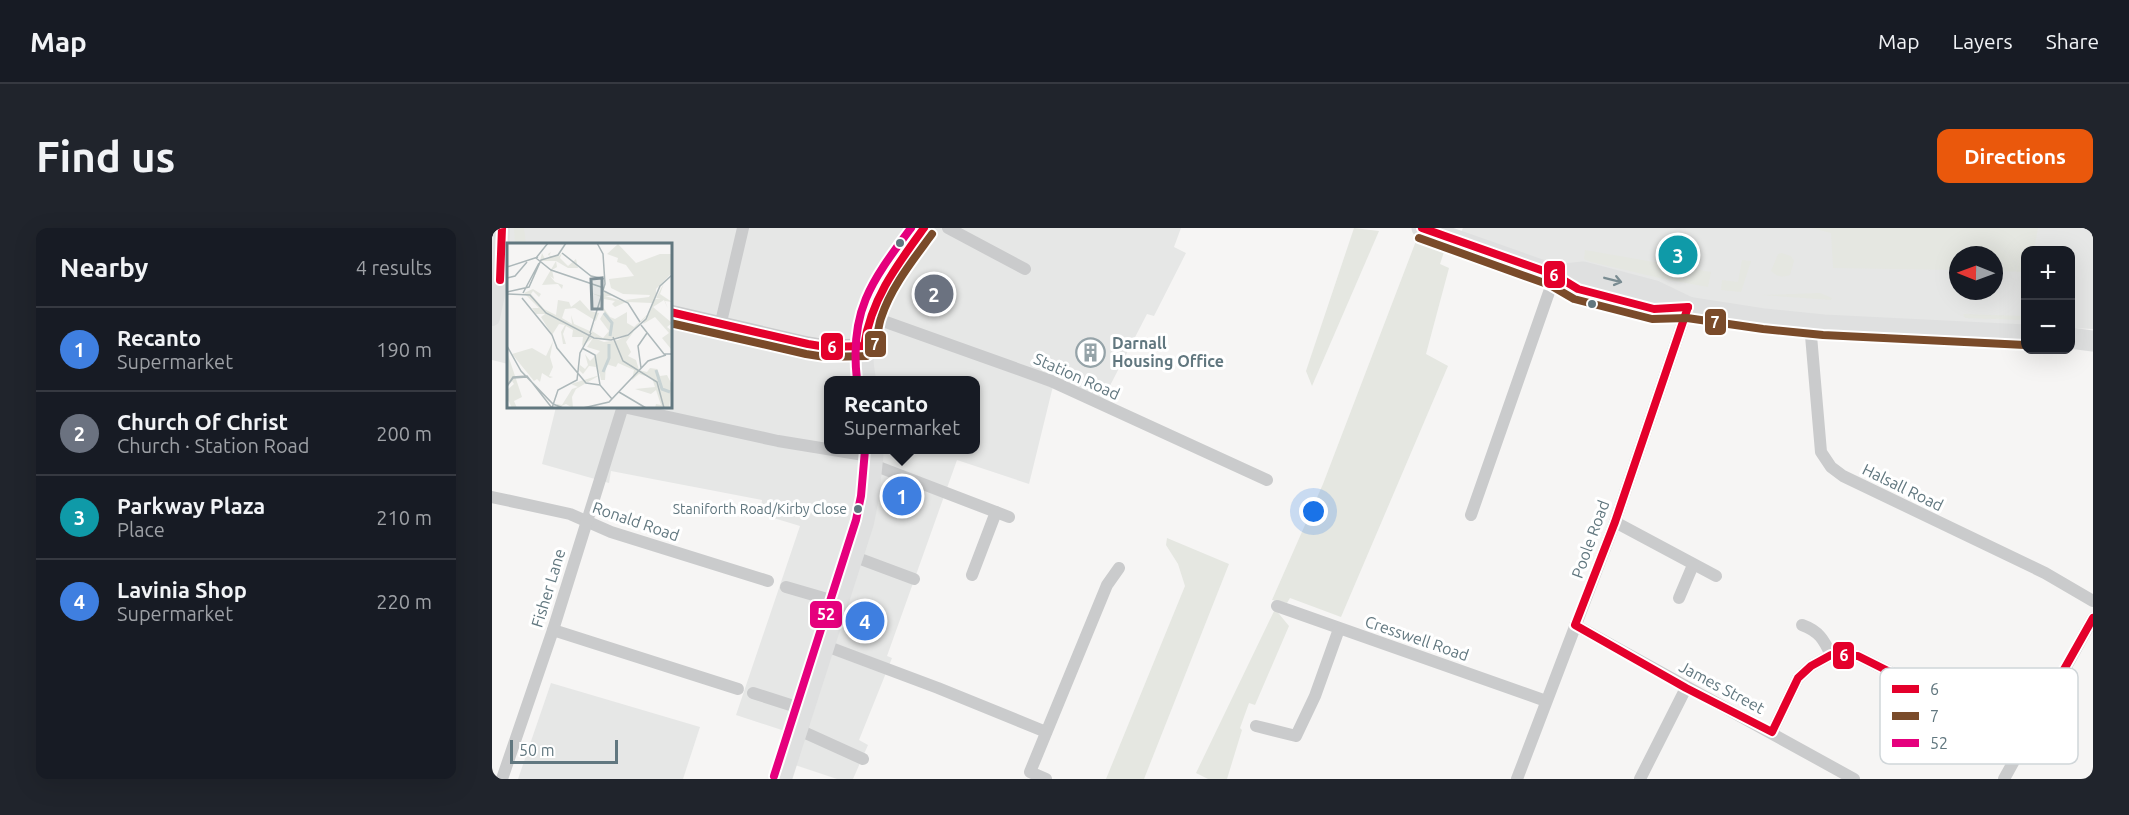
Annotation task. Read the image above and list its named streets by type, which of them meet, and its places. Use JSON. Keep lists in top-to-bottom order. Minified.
{"streets":{"street":["Station Road","Halsall Road","Ronald Road","Poole Road","Fisher Lane","Cresswell Road","James Street"]},"crossings":[["Ronald Road","Fisher Lane"],["Poole Road","Cresswell Road"],["Poole Road","James Street"]],"places":{"building":["Darnall Housing Office"],"other":["Staniforth Road/Kirby Close"]},"lines":["transit line 6","transit line 52","transit line 7"],"legend":["6","7","52"],"scale_bar":"50 m","north":"left","page":{"header":"Map","nav":["Map","Layers","Share"],"buttons":"Directions","title":"Find us","heading":["Nearby","4 results"],"pins":["3","2","1","4"],"map_buttons":["+","−"],"list":[{"mark":"1","name":"Recanto","note":"Supermarket","value":"190 m"},{"mark":"2","name":"Church Of Christ","note":"Church · Station Road","value":"200 m"},{"mark":"3","name":"Parkway Plaza","note":"Place","value":"210 m"},{"mark":"4","name":"Lavinia Shop","note":"Supermarket","value":"220 m"}],"popup":["Recanto","Supermarket"],"scale":"50 m"}}
